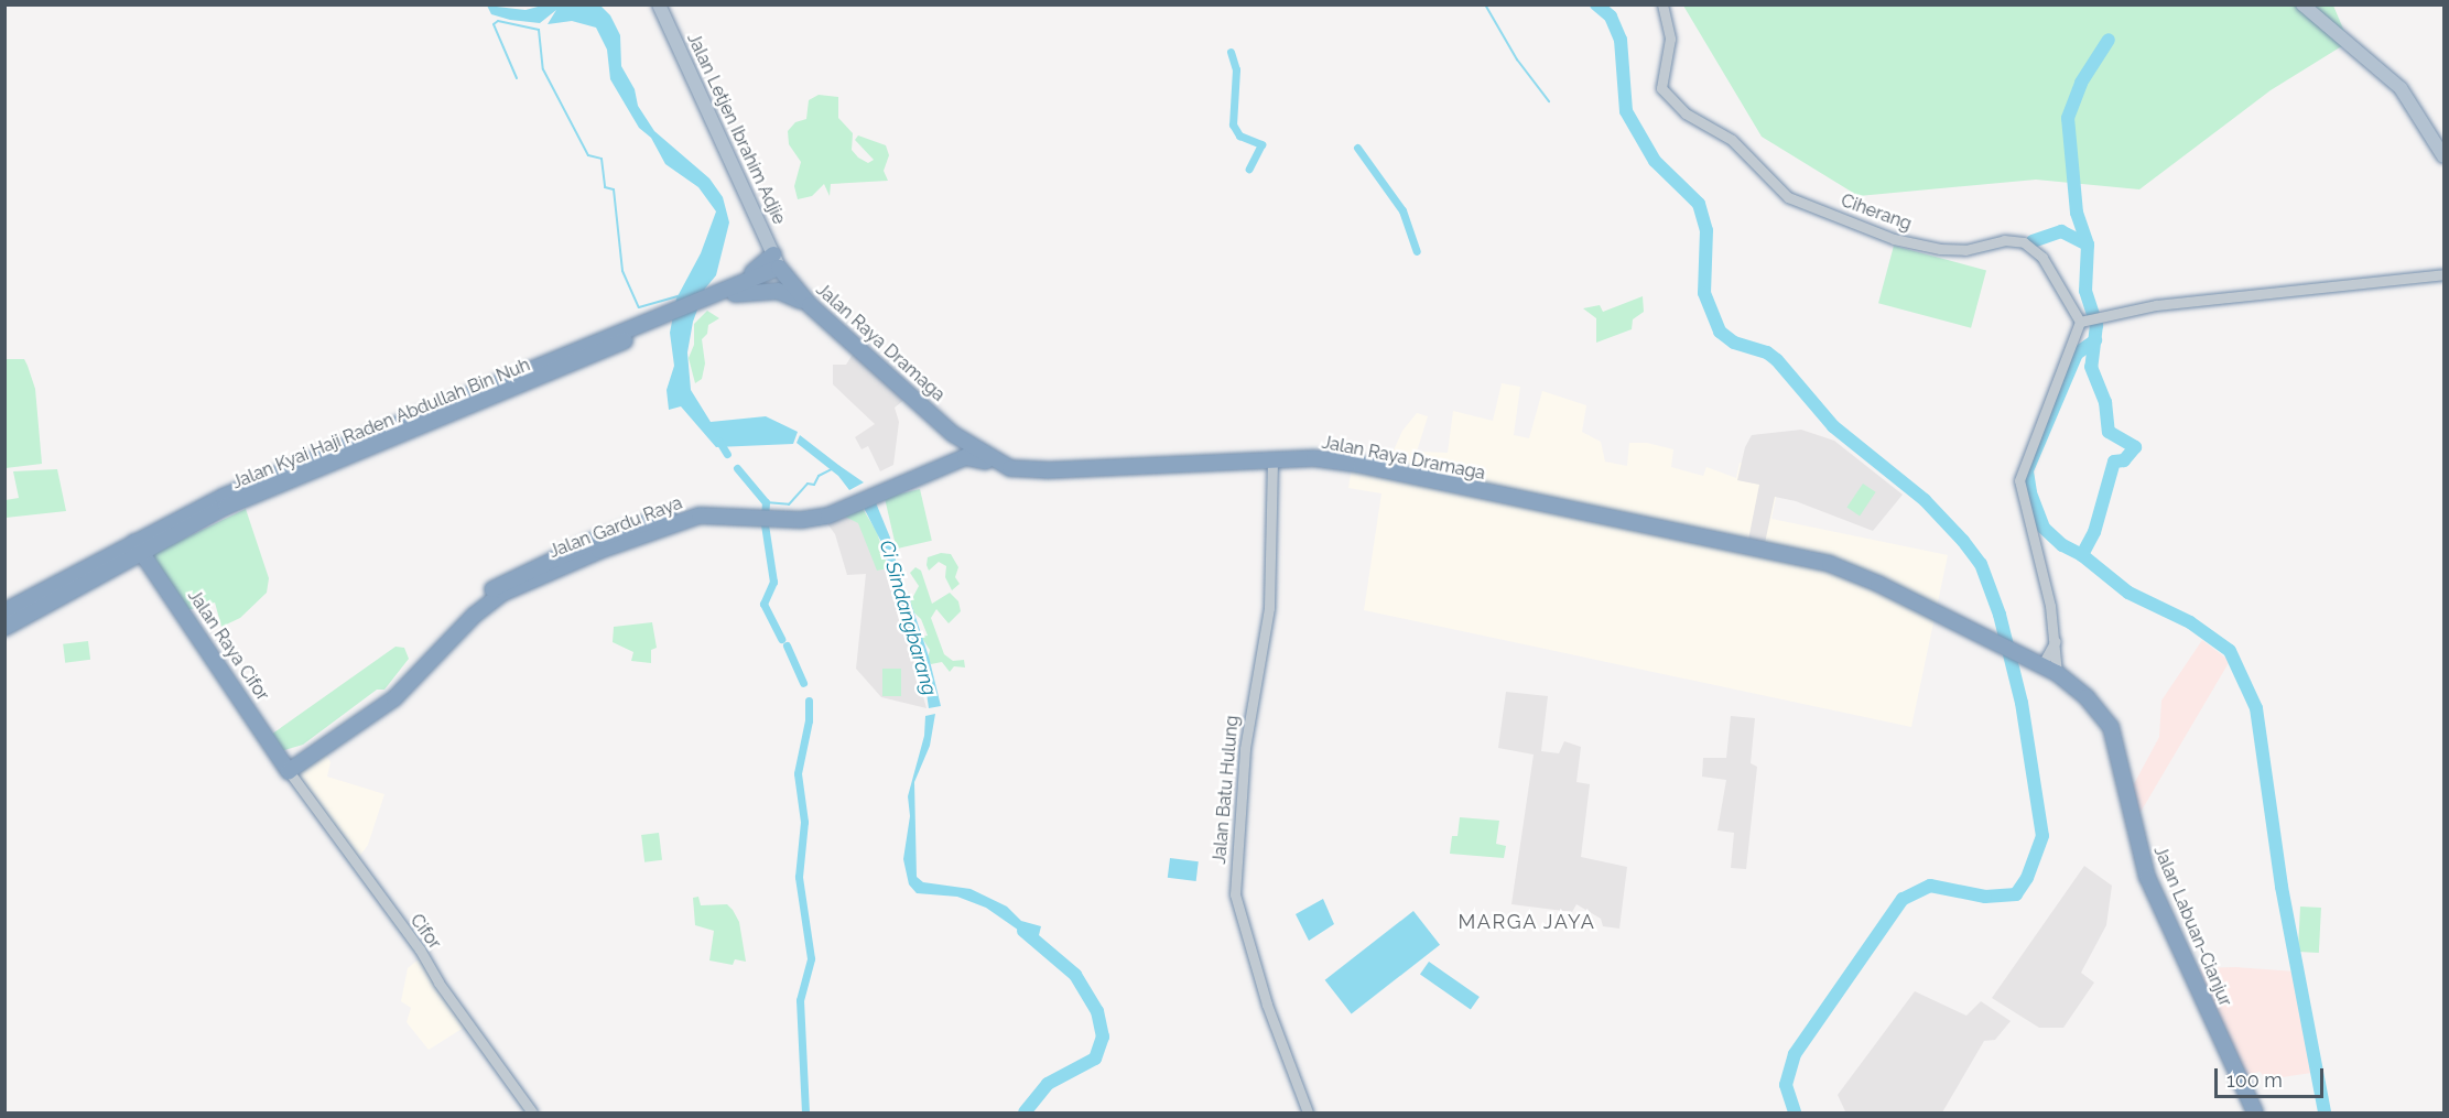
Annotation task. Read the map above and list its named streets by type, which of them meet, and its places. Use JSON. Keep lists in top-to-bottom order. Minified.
{"streets":{"highway":["Jalan Raya Dramaga","Jalan Kyai Haji Raden Abdullah Bin Nuh","Jalan Gardu Raya","Jalan Raya Cifor","Jalan Labuan-Cianjur"],"main road":["Jalan Letjen Ibrahim Adjie"],"street":["Ciherang","Jalan Batu Hulung","Cifor"]},"crossings":[["Jalan Letjen Ibrahim Adjie","Jalan Raya Dramaga"],["Jalan Letjen Ibrahim Adjie","Jalan Kyai Haji Raden Abdullah Bin Nuh"],["Jalan Raya Dramaga","Jalan Kyai Haji Raden Abdullah Bin Nuh"],["Jalan Raya Dramaga","Jalan Gardu Raya"],["Jalan Raya Dramaga","Jalan Batu Hulung"],["Jalan Raya Dramaga","Jalan Labuan-Cianjur"],["Jalan Kyai Haji Raden Abdullah Bin Nuh","Jalan Raya Cifor"],["Jalan Gardu Raya","Jalan Raya Cifor"],["Jalan Gardu Raya","Cifor"],["Jalan Raya Cifor","Cifor"]],"districts":["MARGA JAYA"],"water":["Ci Sindangbarang"],"scale_bar":"100 m"}
